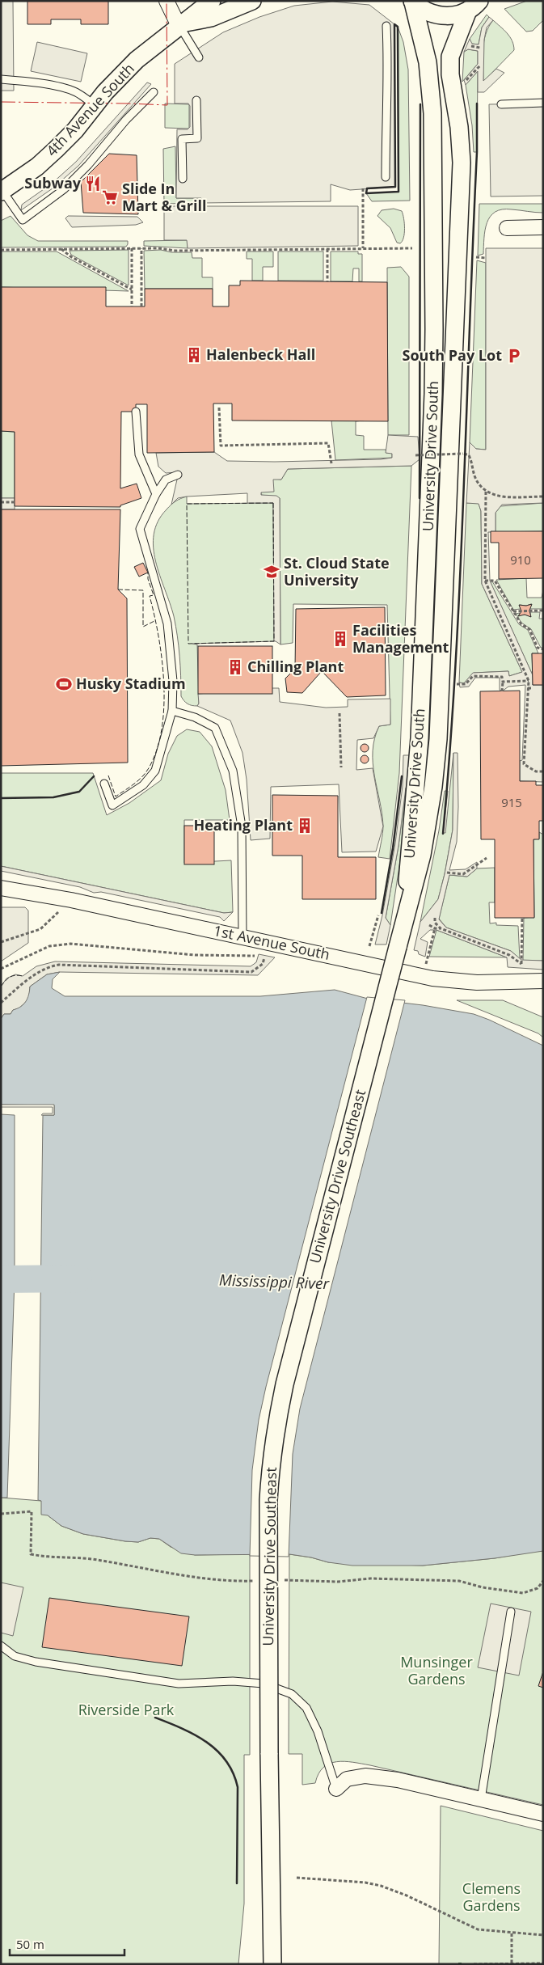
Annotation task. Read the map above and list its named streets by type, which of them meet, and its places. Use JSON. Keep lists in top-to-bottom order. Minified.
{"streets":{"street":["4th Avenue South","University Drive South","1st Avenue South","University Drive Southeast"]},"crossings":[["University Drive South","University Drive Southeast"]],"water":["Mississippi River"],"parks":["Munsinger Gardens","Riverside Park","Clemens Gardens"],"places":{"restaurant":["Subway"],"supermarket":["Slide In Mart & Grill"],"building":["Halenbeck Hall","Facilities Management","Chilling Plant","Heating Plant"],"parking":["South Pay Lot"],"school or university":["St. Cloud State University"],"sports":["Husky Stadium"]},"house_numbers":["910","915"],"scale_bar":"50 m"}
